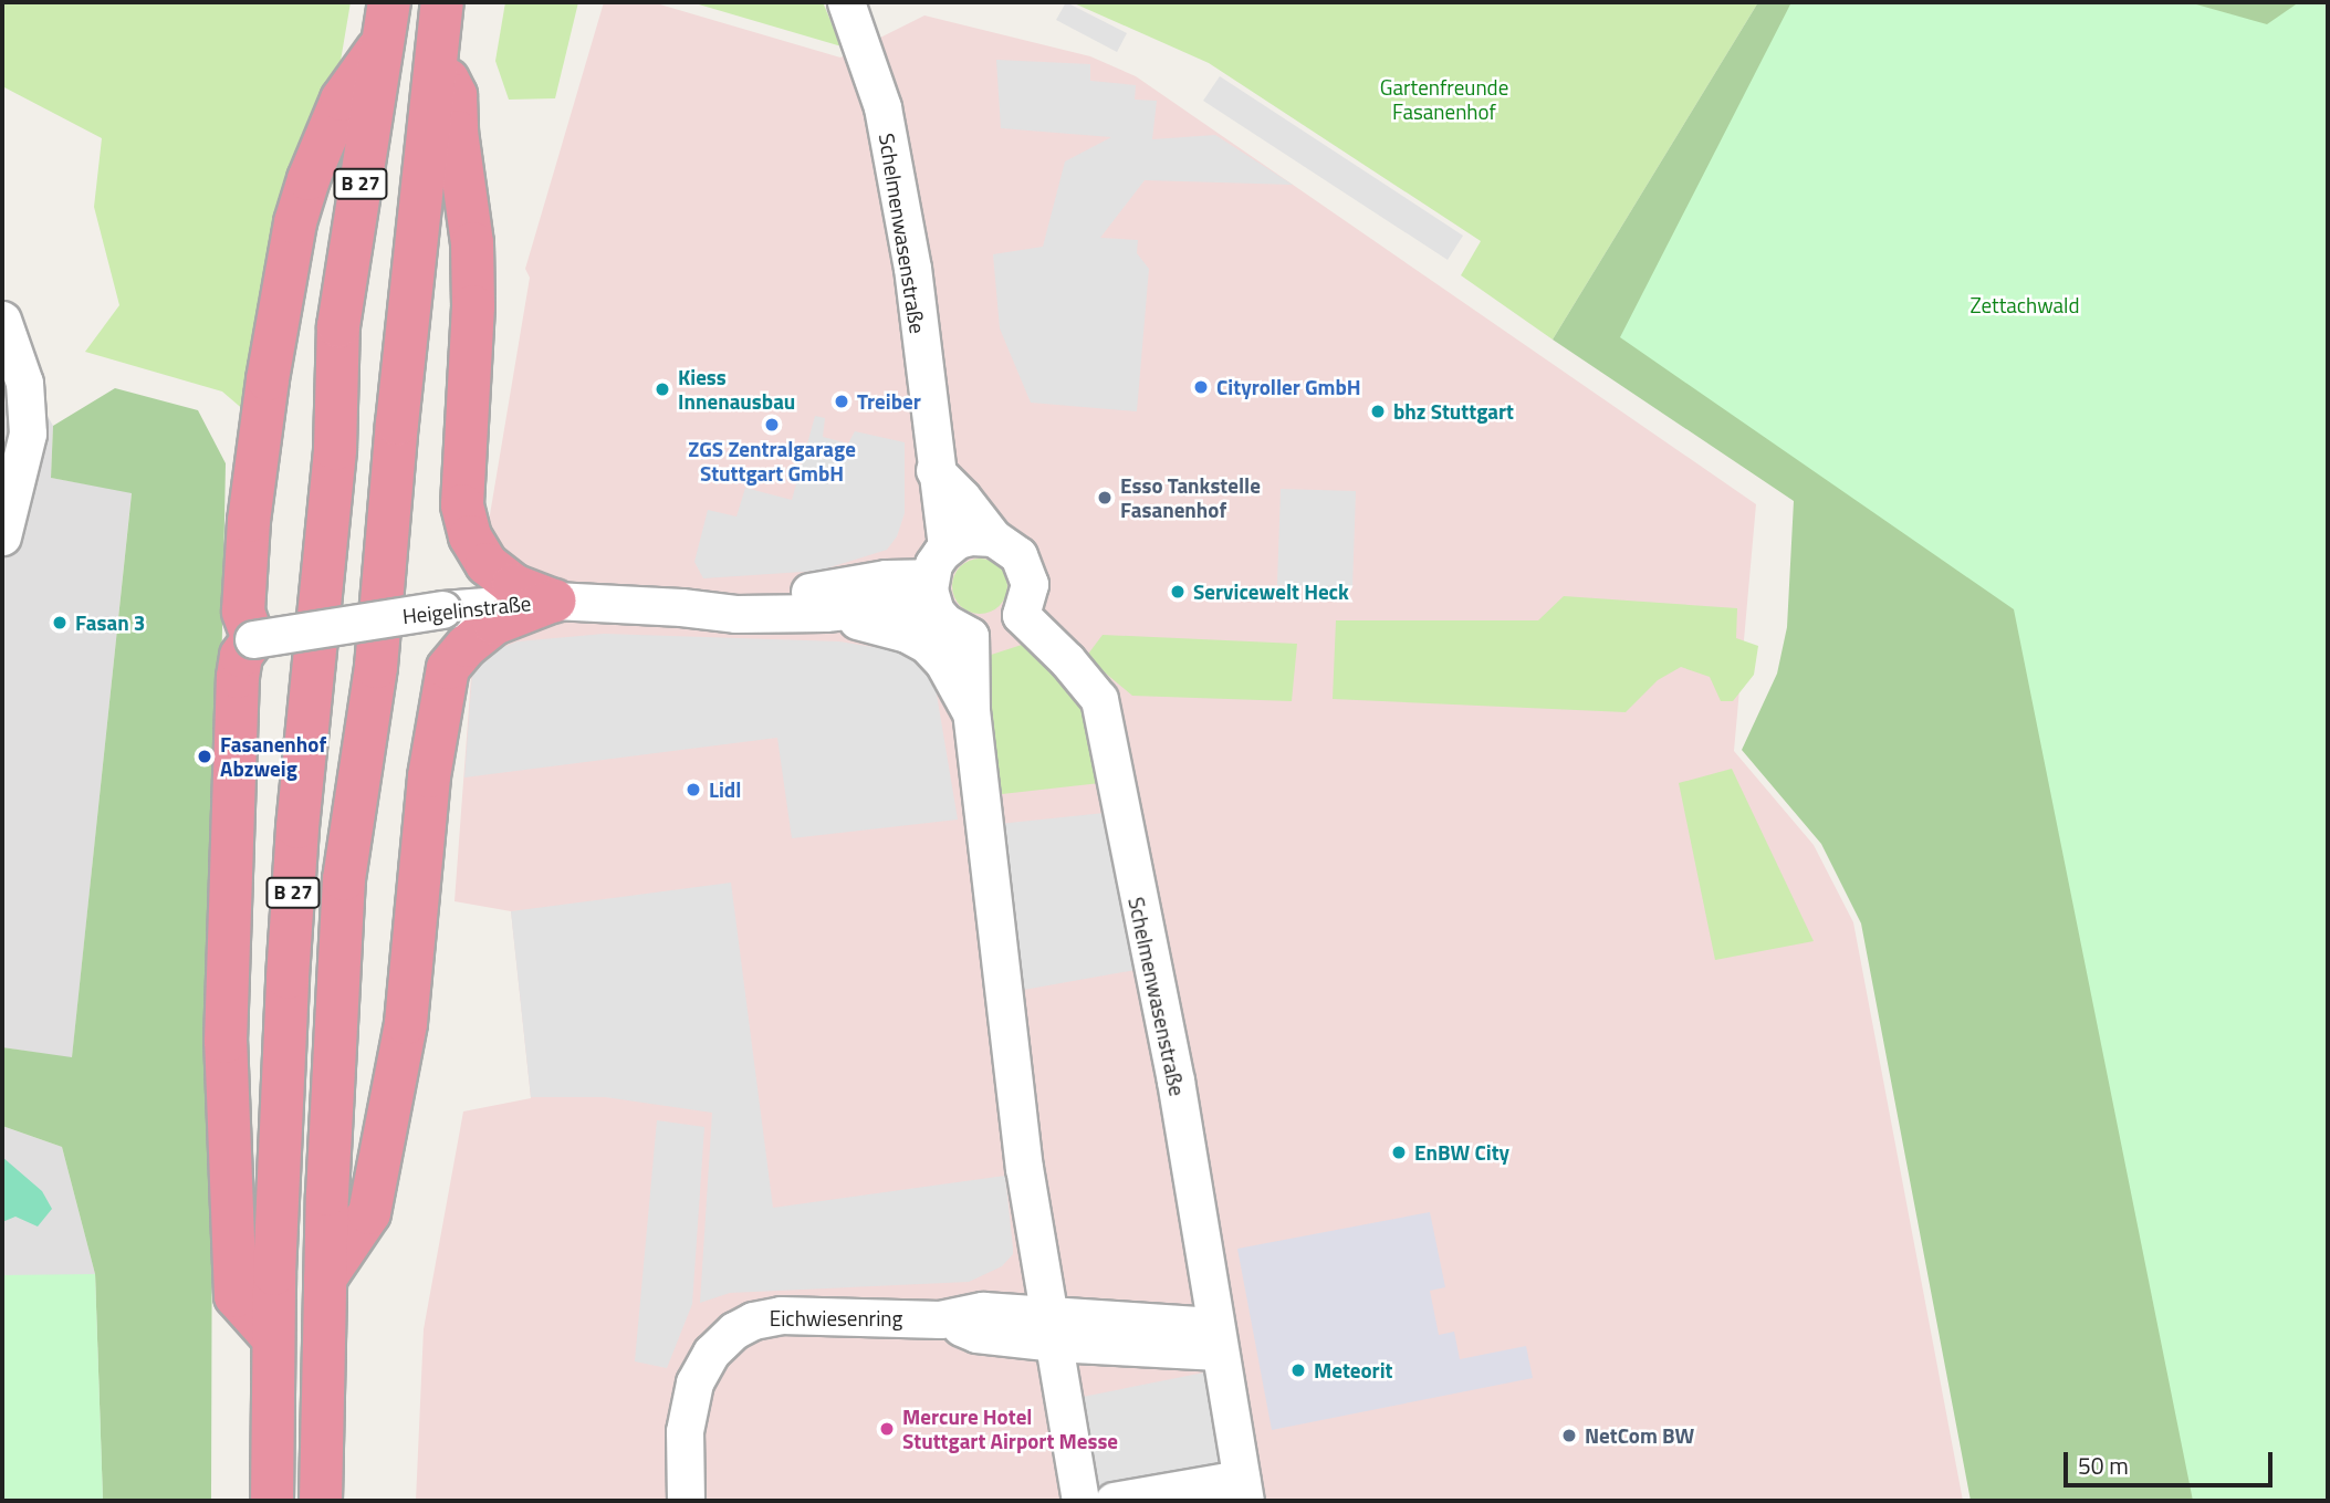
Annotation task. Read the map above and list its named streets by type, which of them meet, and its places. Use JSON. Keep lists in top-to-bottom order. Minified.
{"streets":{"highway":["B 27"],"street":["Schelmenwasenstraße","Heigelinstraße","Eichwiesenring"]},"crossings":[["Schelmenwasenstraße","Heigelinstraße"],["Schelmenwasenstraße","Eichwiesenring"]],"parks":["Gartenfreunde Fasanenhof","Zettachwald"],"places":["Cityroller GmbH","Kiess Innenausbau","Treiber","bhz Stuttgart","ZGS Zentralgarage Stuttgart GmbH","Esso Tankstelle Fasanenhof","Servicewelt Heck","Fasan 3","Fasanenhof Abzweig","Lidl","EnBW City","Meteorit","Mercure Hotel Stuttgart Airport Messe","NetCom BW"],"scale_bar":"50 m"}
